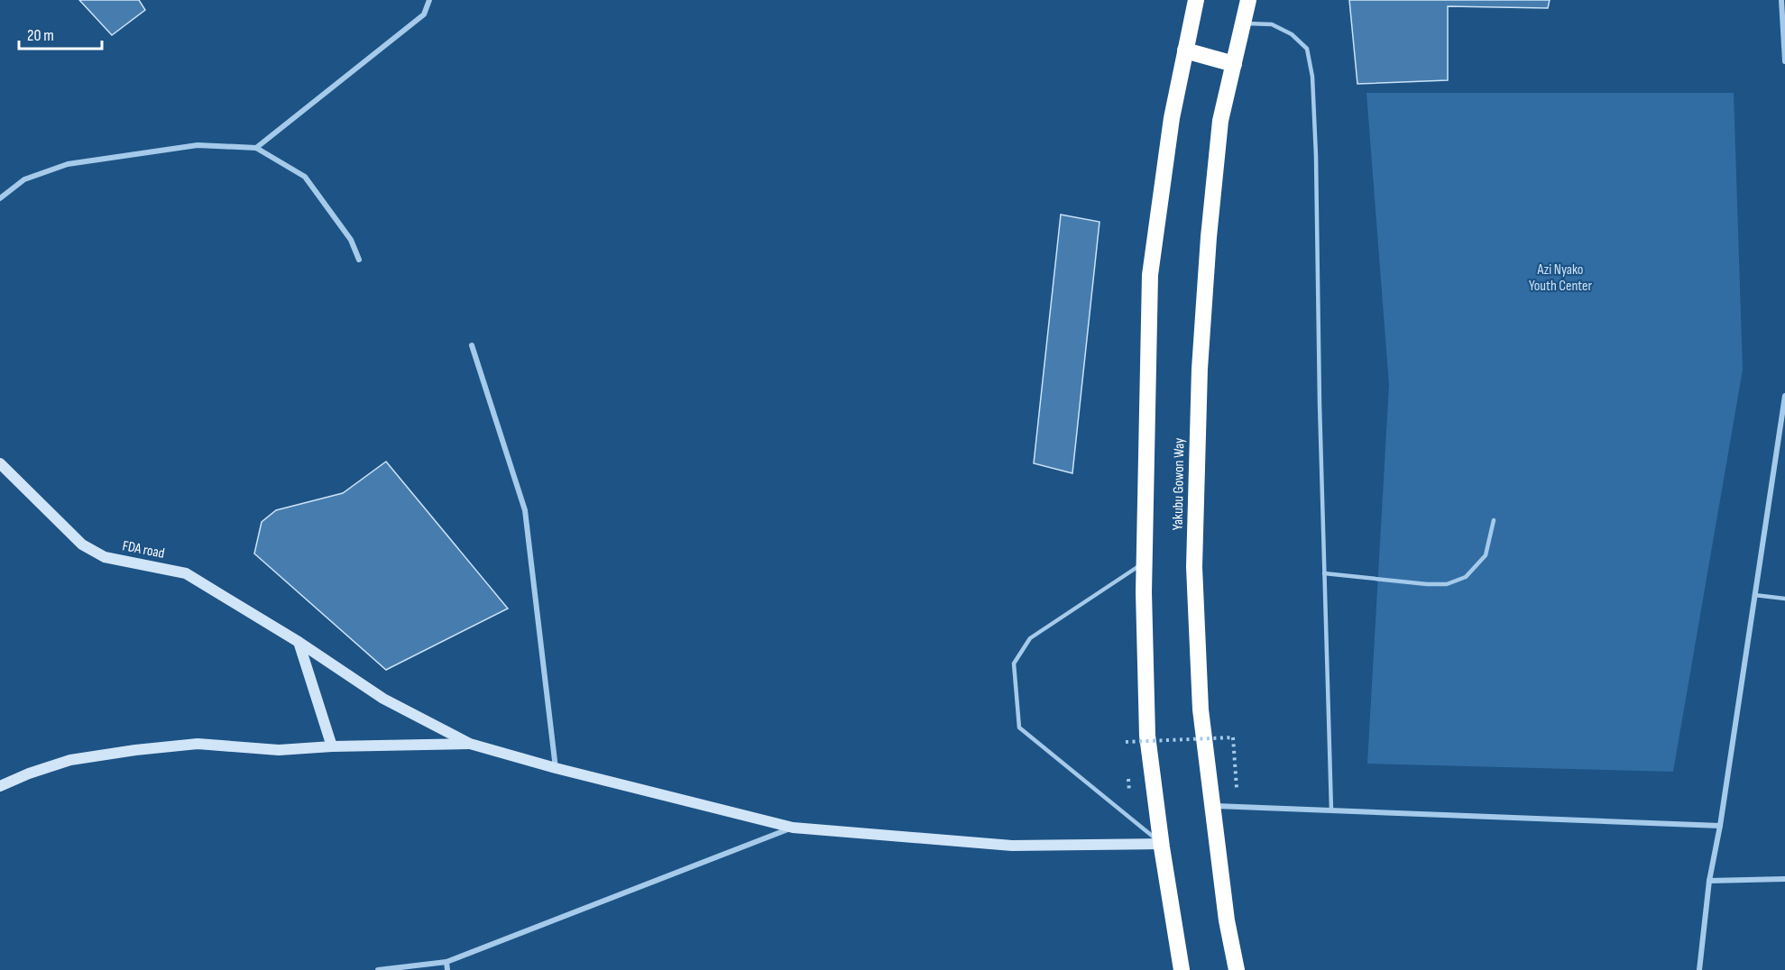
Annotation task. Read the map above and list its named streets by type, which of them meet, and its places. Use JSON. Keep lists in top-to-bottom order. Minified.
{"streets":{"highway":["Yakubu Gowon Way"],"street":["FDA road"]},"parks":["Azi Nyako Youth Center"],"scale_bar":"20 m"}
